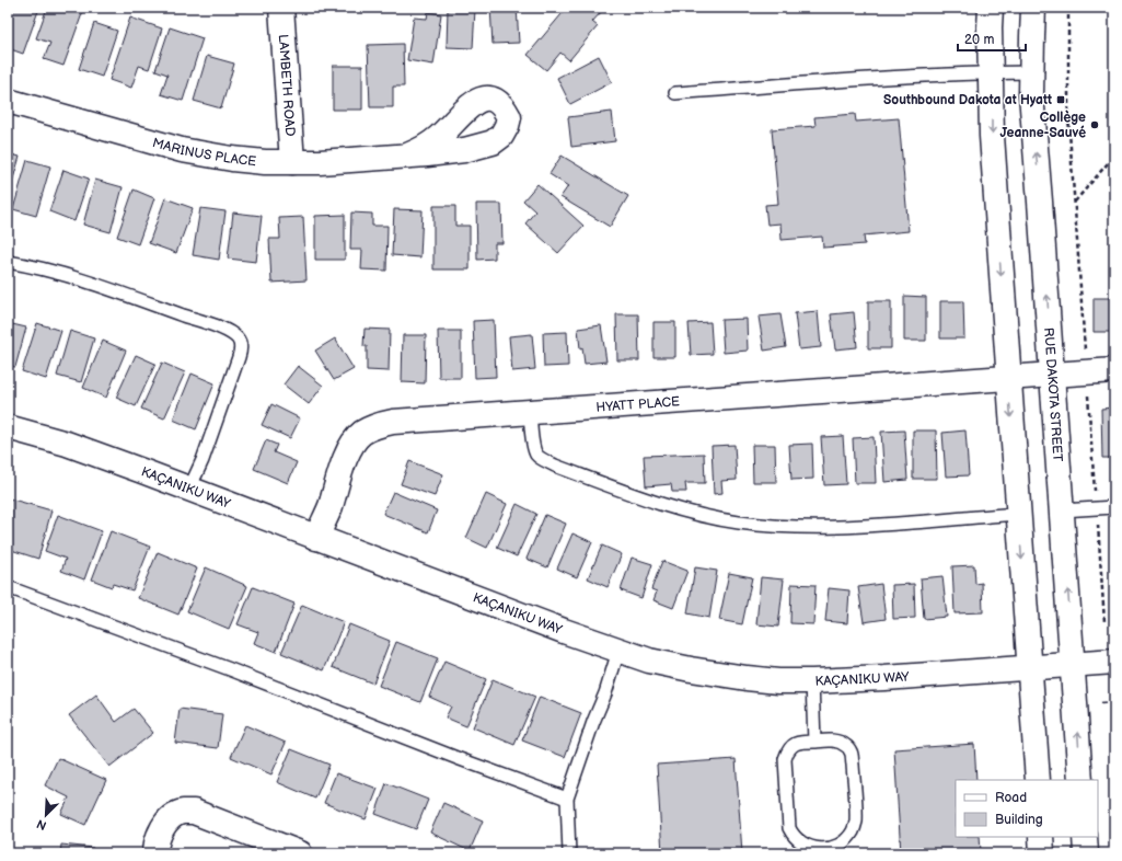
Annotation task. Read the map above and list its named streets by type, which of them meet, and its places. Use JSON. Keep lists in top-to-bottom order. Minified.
{"streets":{"street":["LAMBETH ROAD","MARINUS PLACE","RUE DAKOTA STREET","HYATT PLACE","KAÇANIKU WAY"]},"crossings":[["LAMBETH ROAD","MARINUS PLACE"],["RUE DAKOTA STREET","HYATT PLACE"],["RUE DAKOTA STREET","KAÇANIKU WAY"],["HYATT PLACE","KAÇANIKU WAY"]],"places":{"transit":["Southbound Dakota at Hyatt"],"other":["Collège Jeanne-Sauvé"]},"legend":["Road","Building"],"scale_bar":"20 m","north":"bottom left"}
